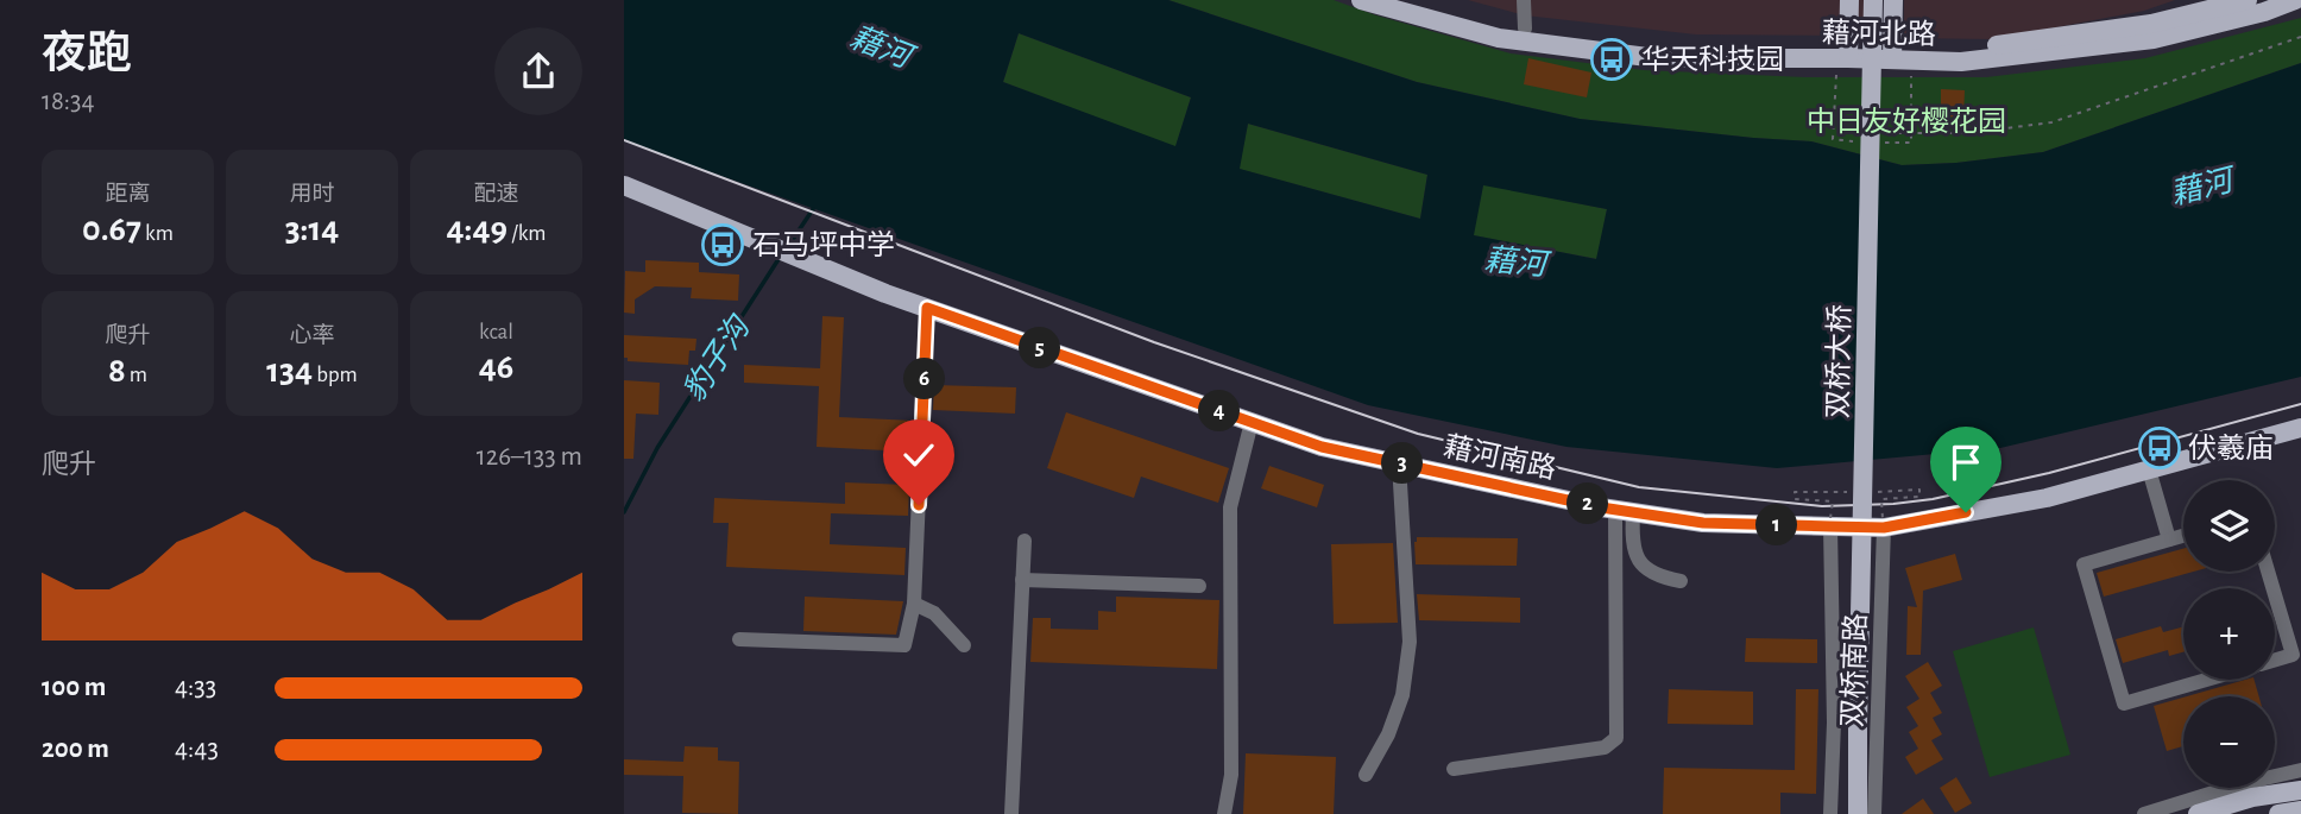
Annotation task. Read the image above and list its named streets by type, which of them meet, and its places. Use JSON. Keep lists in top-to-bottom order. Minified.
{"streets":{"main road":["藉河北路","双桥大桥","藉河南路"],"street":["双桥南路"]},"crossings":[["藉河南路","双桥南路"]],"water":["藉河","豹子沟"],"parks":["中日友好樱花园"],"places":{"bus stop":["华天科技园","石马坪中学","伏羲庙"]},"page":{"heading":["夜跑","18:34"],"stats":[["距离","0.67 km"],["用时","3:14"],["配速","4:49 /km"],["爬升","8 m"],["心率","134 bpm"],["kcal","46"]],"pins":["5","6","4","3","2","1"],"chart":["爬升","126–133 m"],"map_buttons":["+","−"],"list":[{"name":"100 m","note":"4:33"},{"name":"200 m","note":"4:43"}]}}
